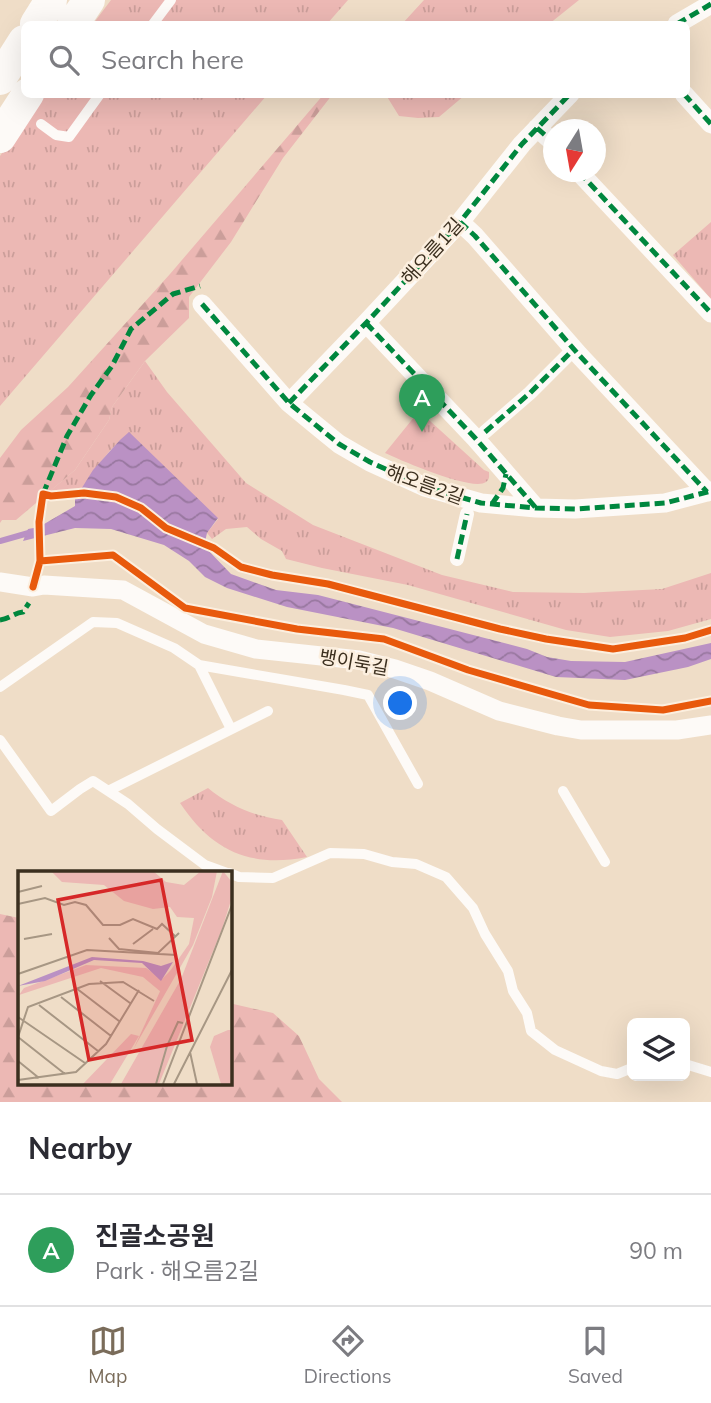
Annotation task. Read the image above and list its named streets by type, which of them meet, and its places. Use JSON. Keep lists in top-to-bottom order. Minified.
{"streets":{"street":["해오름1길","해오름2길","뱅이둑길"]},"crossings":[["해오름1길","해오름2길"]],"north":"bottom","page":{"search":"Search here","pins":"A","heading":"Nearby","list":[{"mark":"A","name":"진골소공원","note":"Park · 해오름2길","value":"90 m"}],"nav":["Map","Directions","Saved"]}}
